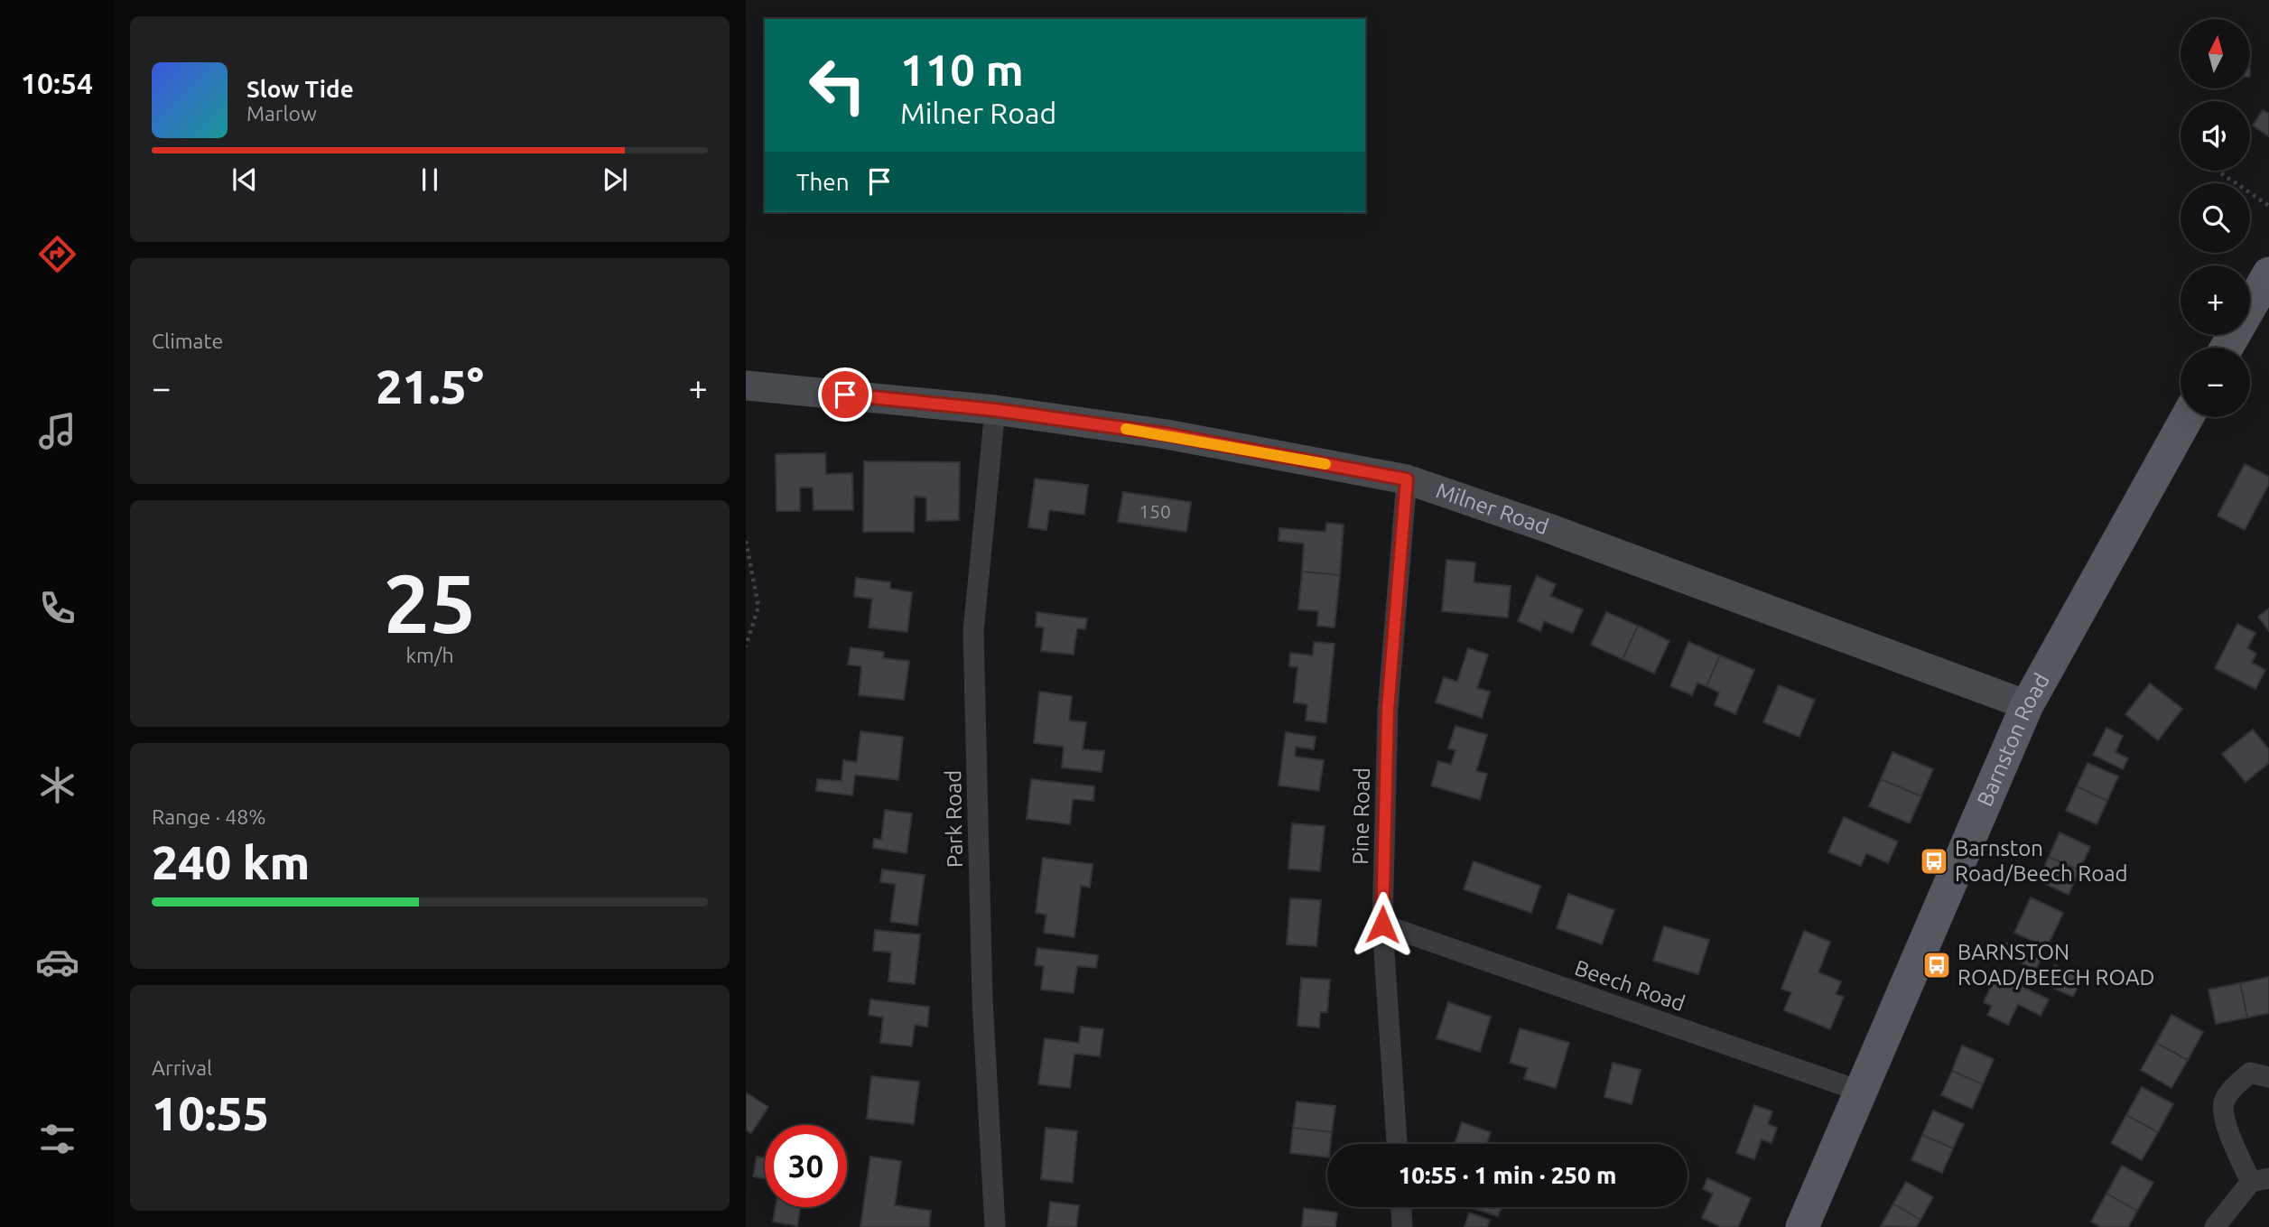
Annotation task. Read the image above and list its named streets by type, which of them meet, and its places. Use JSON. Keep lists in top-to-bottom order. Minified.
{"streets":{"main road":["Barnston Road"],"street":["Milner Road","Pine Road","Park Road","Beech Road"]},"crossings":[["Milner Road","Barnston Road"],["Milner Road","Pine Road"],["Milner Road","Park Road"],["Barnston Road","Beech Road"],["Pine Road","Beech Road"]],"places":{"bus stop":["Barnston Road/Beech Road","BARNSTON ROAD/BEECH ROAD"]},"house_numbers":["150"],"north":"top","page":{"tabs":"10:54","map_buttons":["+","−"],"turn":["110 m","Milner Road"],"song":["Slow Tide","Marlow"],"then":"Then","tile":["Climate",["25","km/h"],["Range · 48%","240 km"],["Arrival","10:55"]],"heat":["−","21.5°","+"],"limit":"30","trip":"10:55 · 1 min · 250 m"}}
